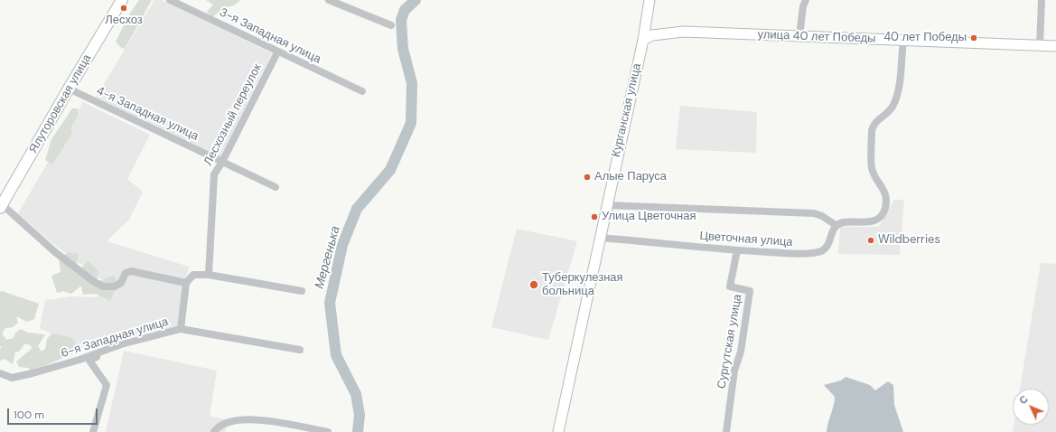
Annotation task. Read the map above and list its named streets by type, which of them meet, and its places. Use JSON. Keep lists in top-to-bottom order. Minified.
{"streets":{"main road":["улица 40 лет Победы","Ялуторовская улица","Курганская улица"],"street":["3-я Западная улица","4-я Западная улица","Лесхозный переулок","Цветочная улица","6-я Западная улица","Сургутская улица"]},"crossings":[["3-я Западная улица","Лесхозный переулок"],["улица 40 лет Победы","Курганская улица"],["Ялуторовская улица","4-я Западная улица"],["Курганская улица","Цветочная улица"],["4-я Западная улица","Лесхозный переулок"],["Цветочная улица","Сургутская улица"]],"water":["Мергенька"],"places":["Лесхоз","40 лет Победы","Алые Паруса","Улица Цветочная","Wildberries","Туберкулезная больница"],"scale_bar":"100 m","north":"top left"}
